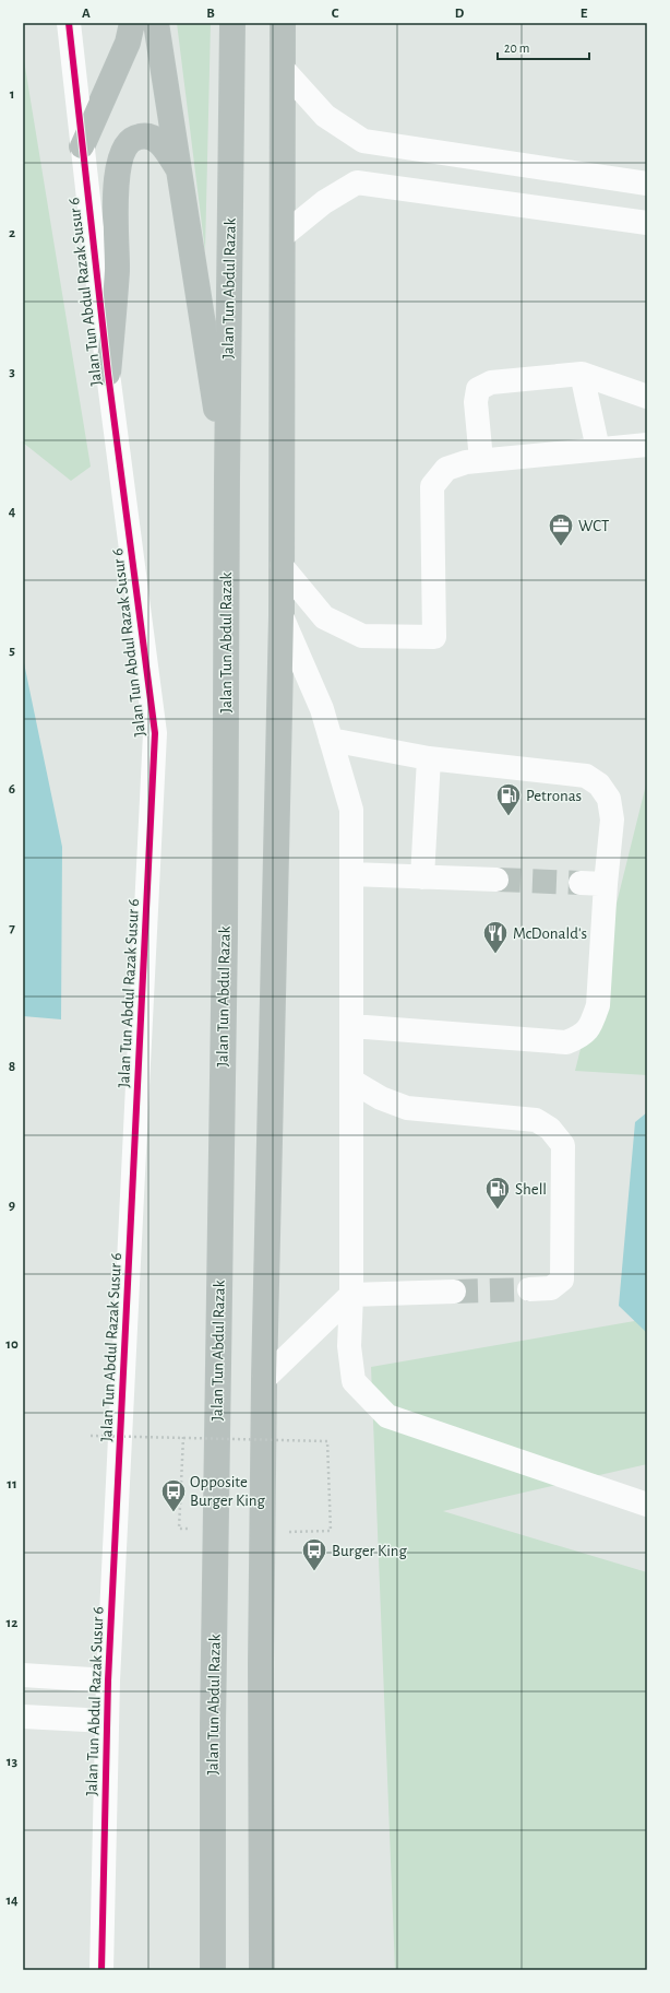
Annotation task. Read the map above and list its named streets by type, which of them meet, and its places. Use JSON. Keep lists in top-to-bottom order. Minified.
{"streets":{"highway":["Jalan Tun Abdul Razak"],"street":["Jalan Tun Abdul Razak Susur 6"]},"places":{"office":["WCT"],"fuel station":["Petronas","Shell"],"restaurant":["McDonald's"],"bus stop":["Opposite Burger King","Burger King"]},"scale_bar":"20 m","grid":{"columns":["A","B","C","D","E"],"rows":["1","2","3","4","5","6","7","8","9","10","11","12","13","14"]}}
